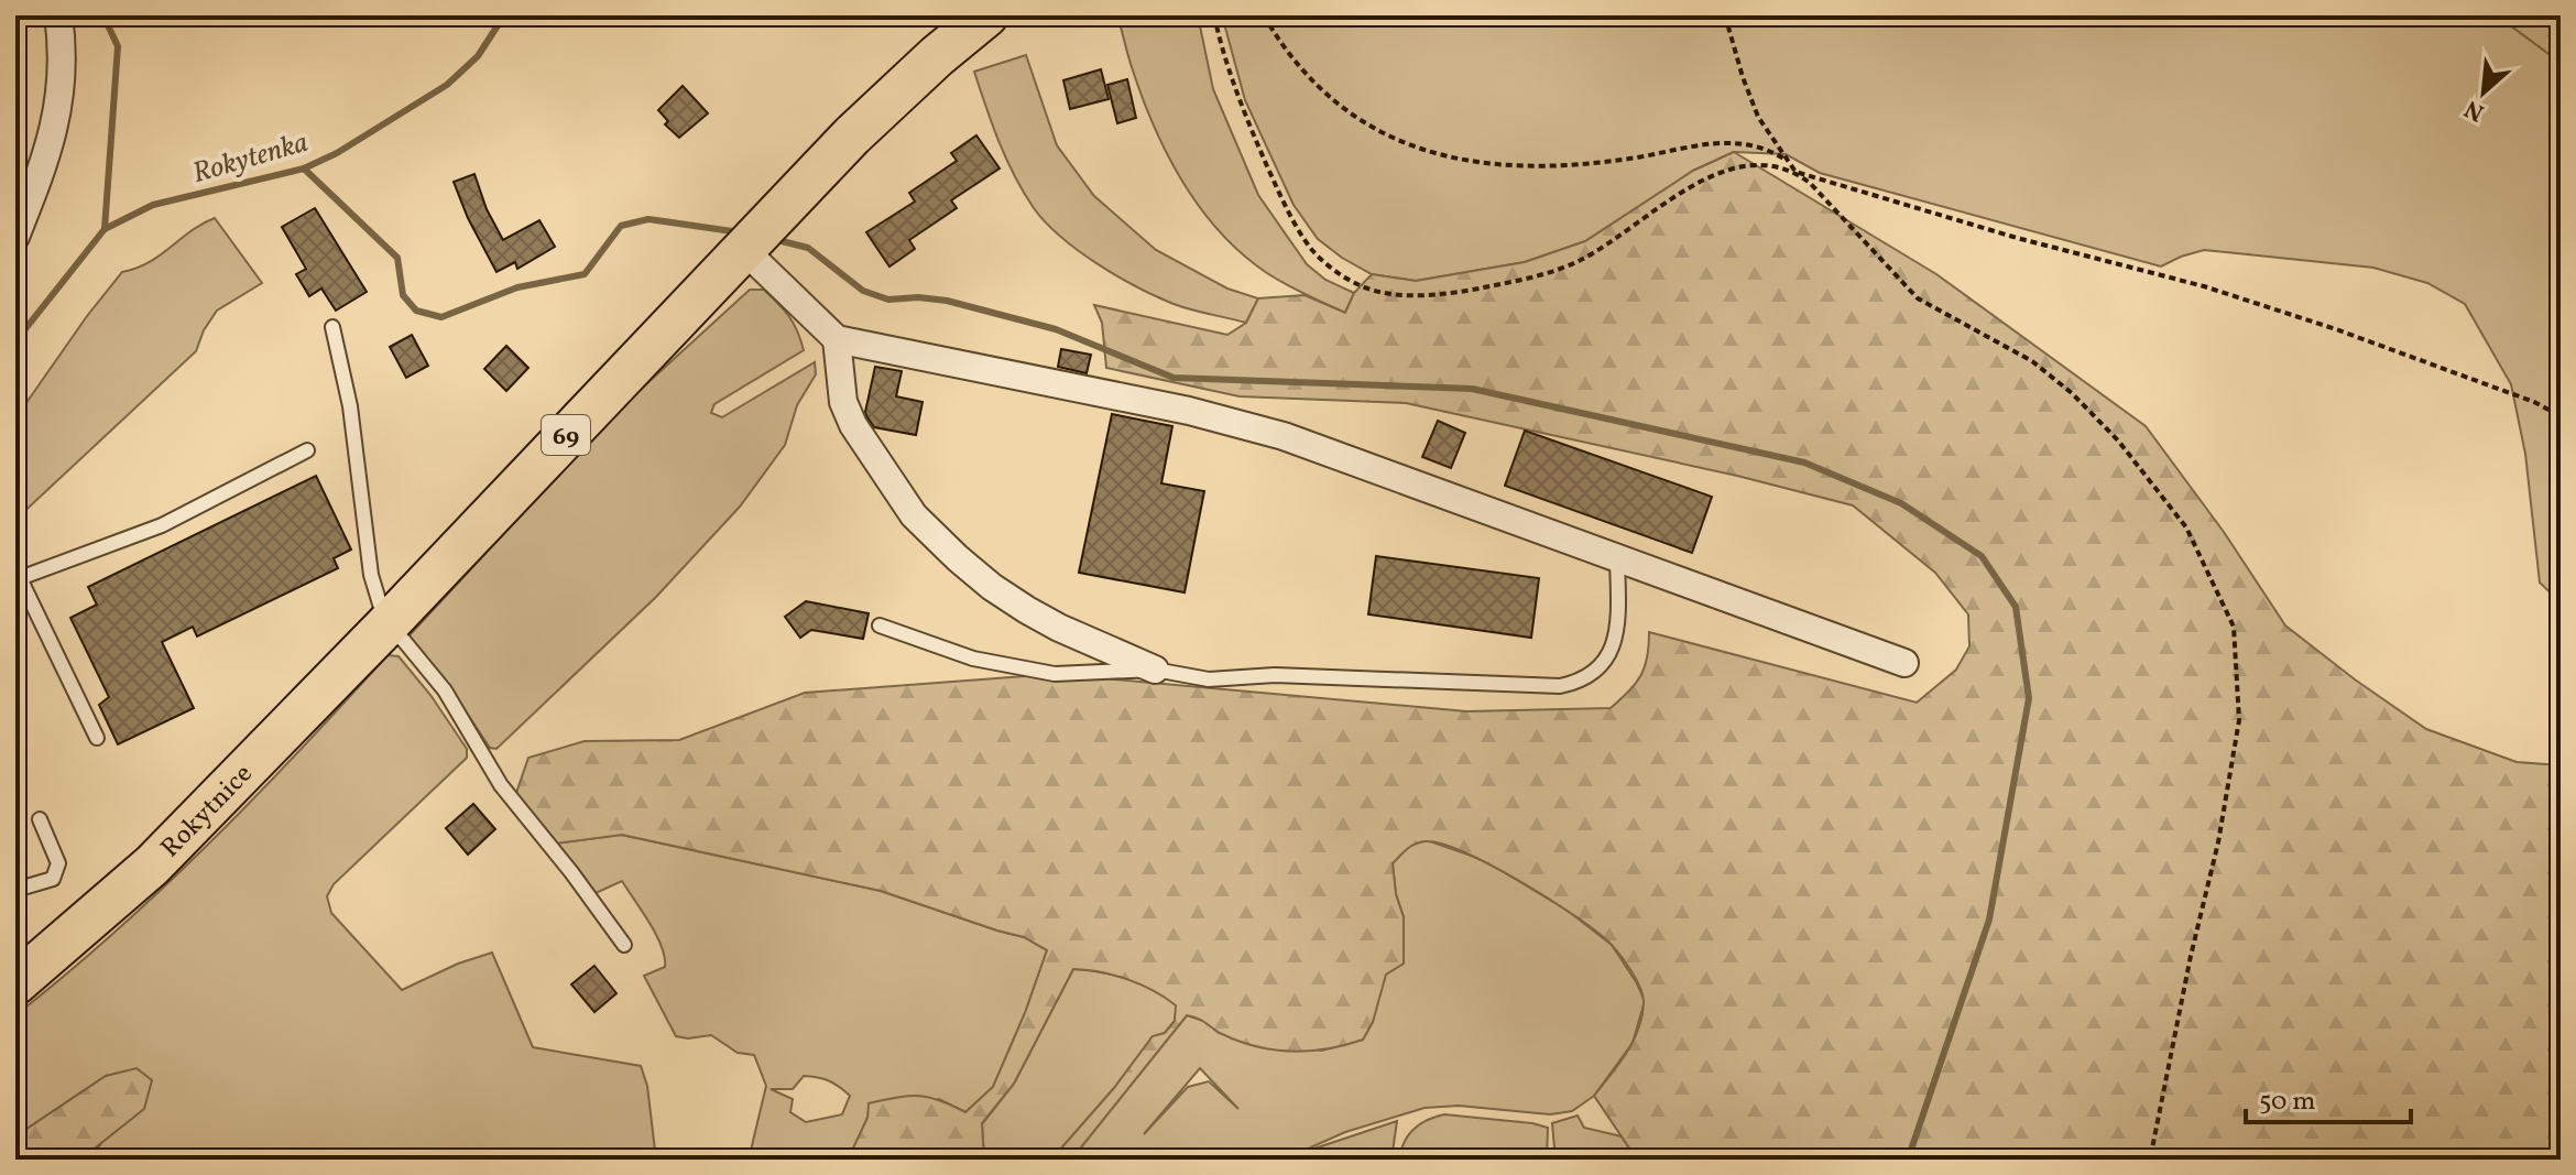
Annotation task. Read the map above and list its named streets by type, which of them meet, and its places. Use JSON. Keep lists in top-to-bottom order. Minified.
{"streets":{"main road":["69","Rokytnice"]},"crossings":[["69","Rokytnice"]],"water":["Rokytenka"],"scale_bar":"50 m","north":"bottom left"}
